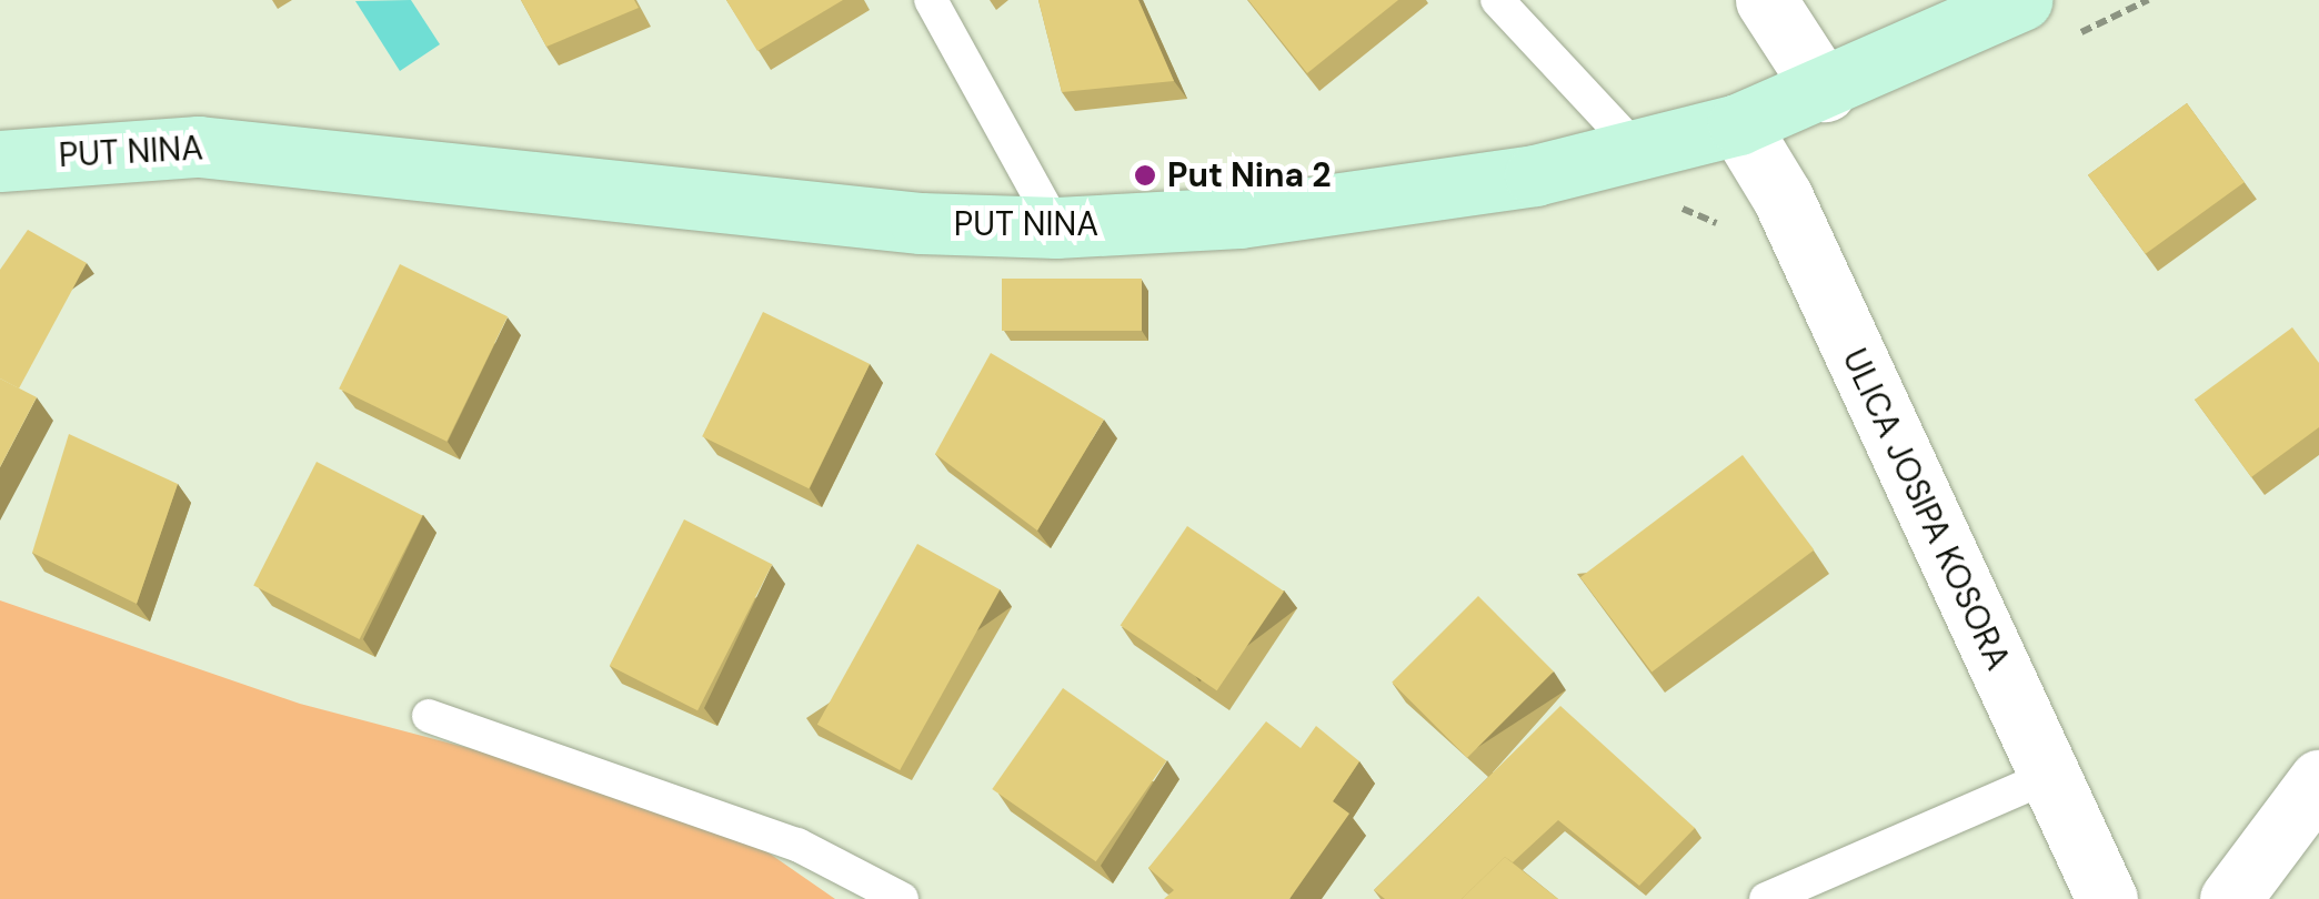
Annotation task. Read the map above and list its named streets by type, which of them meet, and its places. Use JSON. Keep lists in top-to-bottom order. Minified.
{"streets":{"main road":["PUT NINA"],"street":["ULICA JOSIPA KOSORA"]},"crossings":[["PUT NINA","ULICA JOSIPA KOSORA"]],"places":["Put Nina 2"]}
